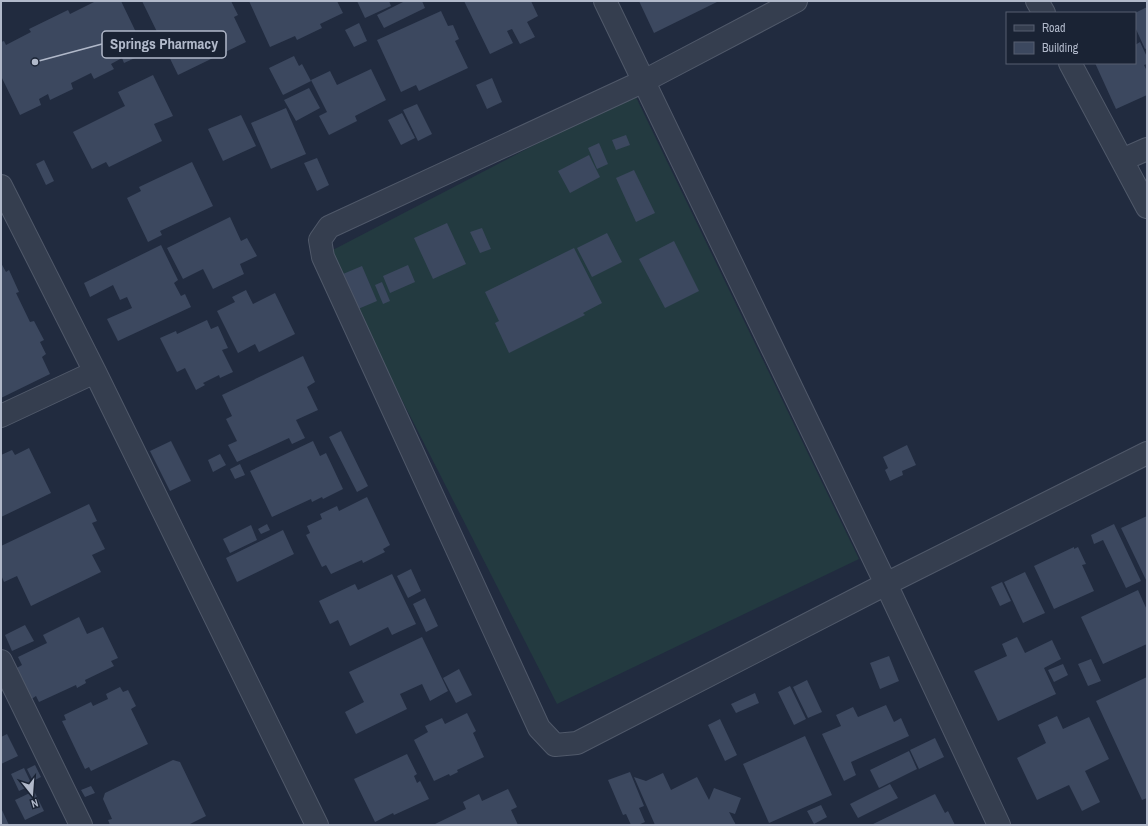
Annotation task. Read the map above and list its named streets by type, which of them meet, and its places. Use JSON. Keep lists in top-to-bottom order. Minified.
{"places":["Springs Pharmacy"],"legend":["Road","Building"],"north":"bottom"}
